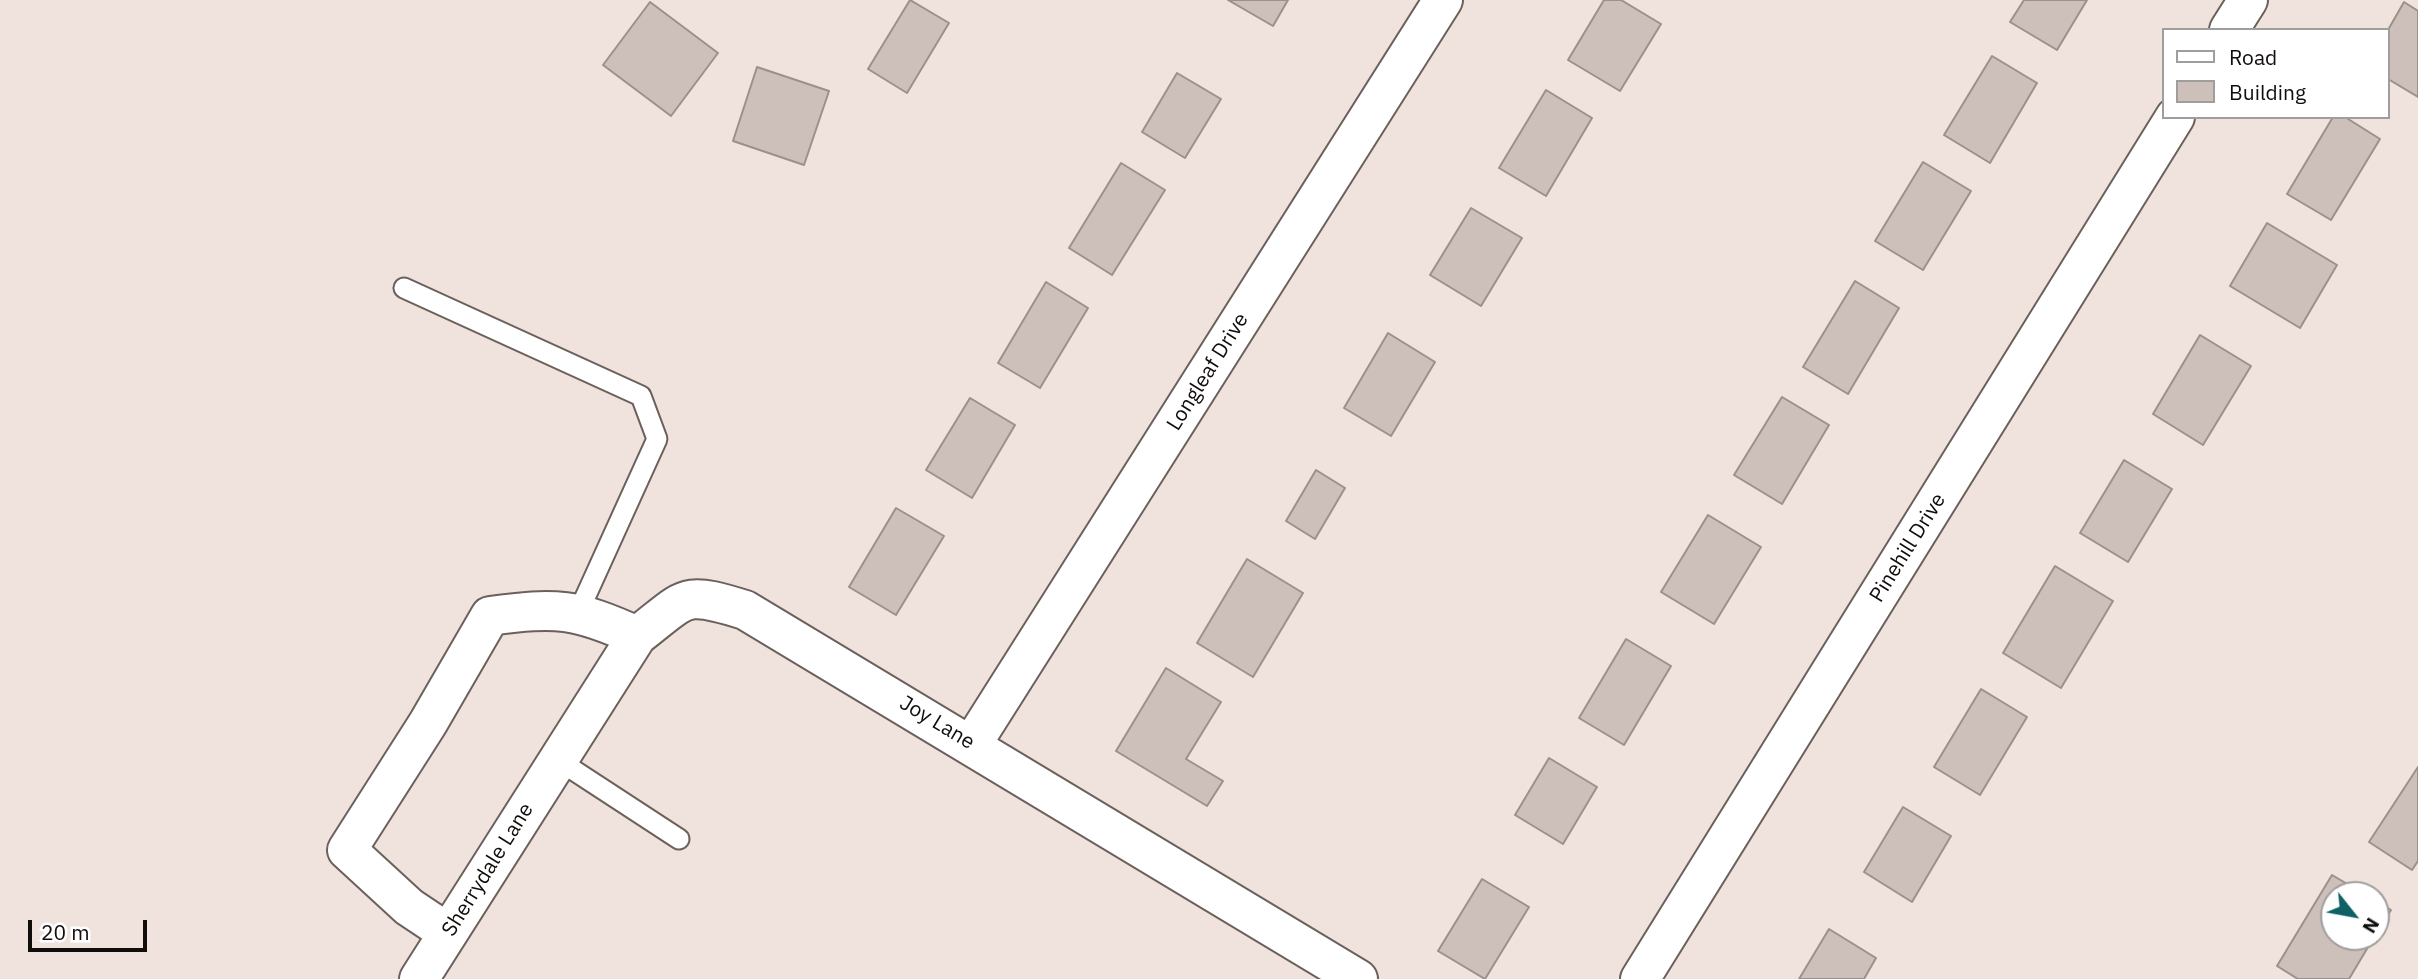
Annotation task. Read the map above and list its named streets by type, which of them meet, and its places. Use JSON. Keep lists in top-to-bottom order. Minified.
{"streets":{"street":["Longleaf Drive","Pinehill Drive","Joy Lane","Sherrydale Lane"]},"crossings":[["Longleaf Drive","Joy Lane"],["Joy Lane","Sherrydale Lane"]],"legend":["Road","Building"],"scale_bar":"20 m","north":"bottom right"}
